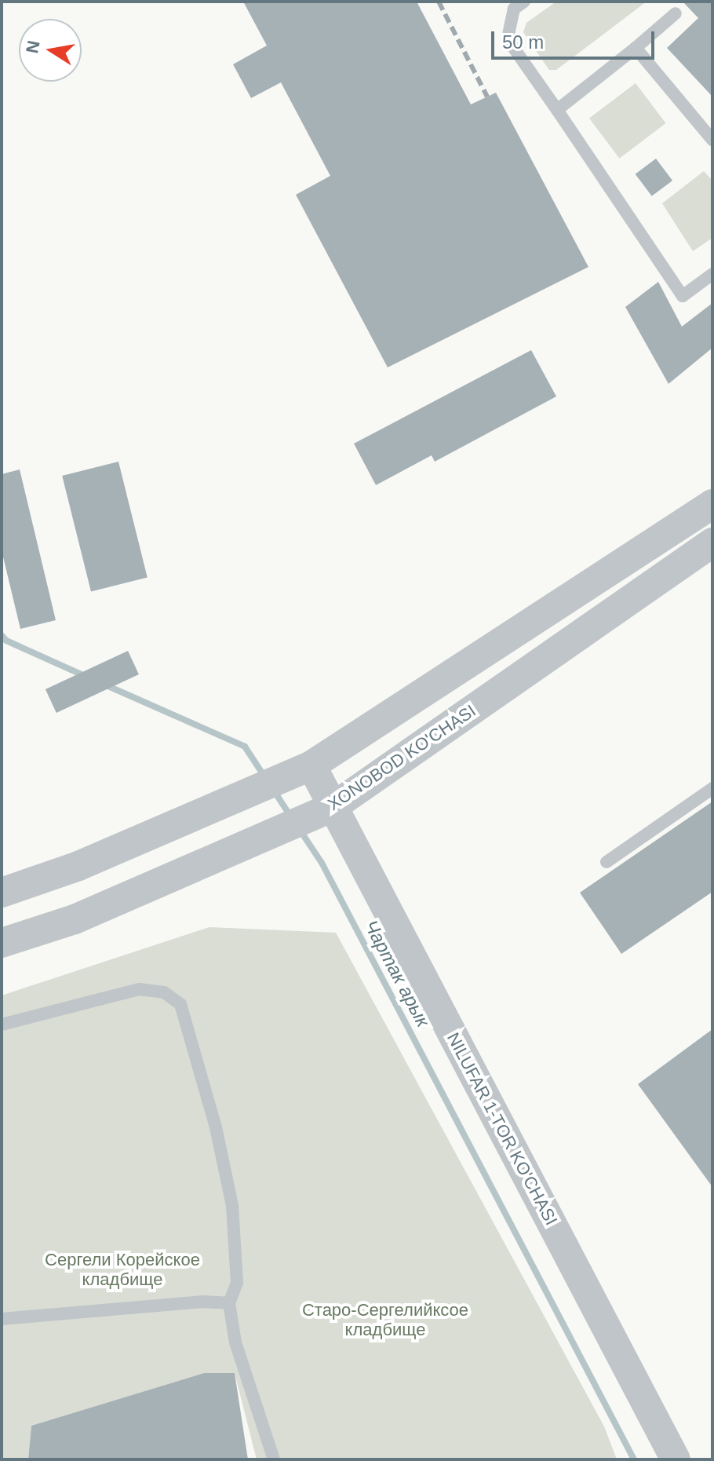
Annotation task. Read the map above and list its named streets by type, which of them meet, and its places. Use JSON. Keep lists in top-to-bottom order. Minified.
{"streets":{"street":["XONOBOD KO'CHASI","NILUFAR 1-TOR KO'CHASI"]},"crossings":[["XONOBOD KO'CHASI","NILUFAR 1-TOR KO'CHASI"]],"water":["Чартак арык"],"parks":["Сергели Корейское кладбище","Старо-Сергелийксое кладбище"],"scale_bar":"50 m","north":"left"}
